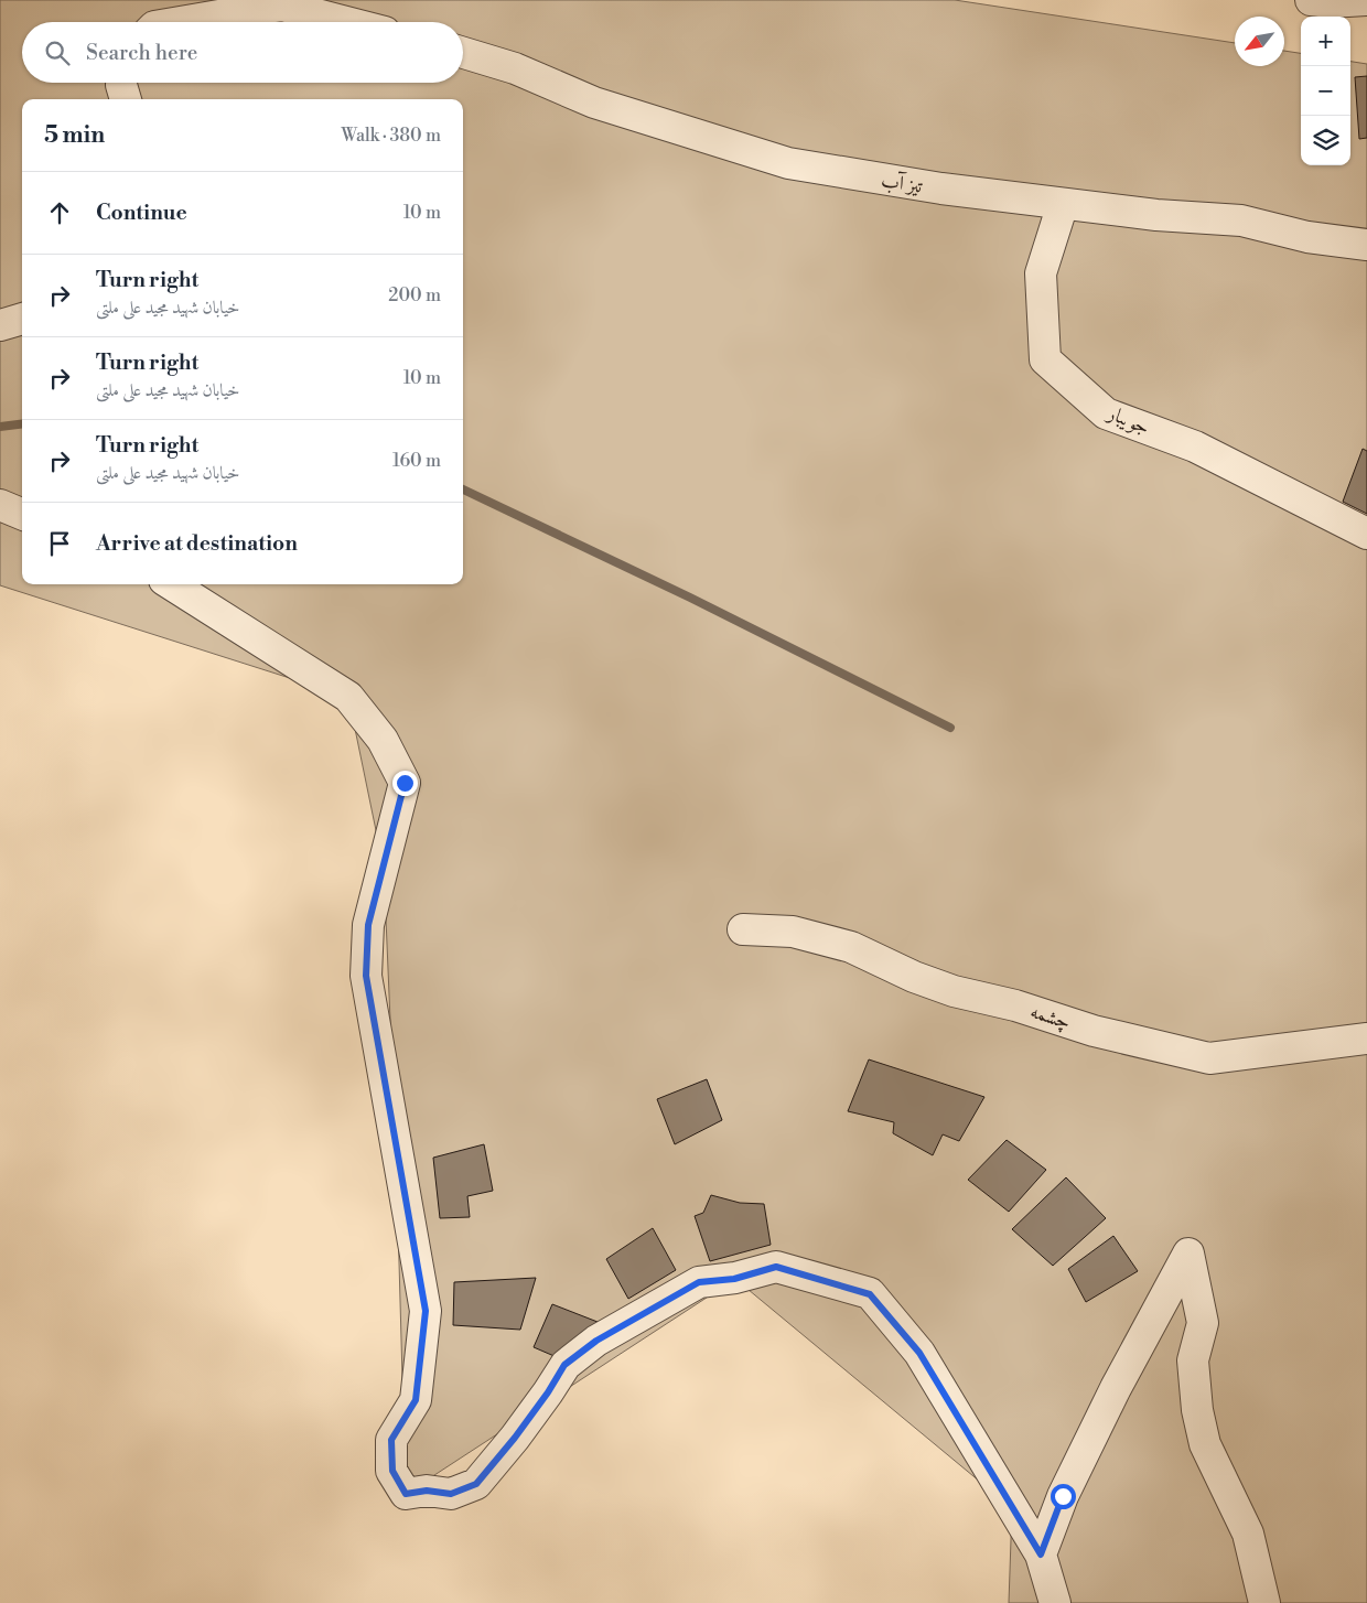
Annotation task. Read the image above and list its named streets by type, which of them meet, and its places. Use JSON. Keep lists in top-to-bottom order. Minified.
{"streets":{"street":["تیز آب","جویبار","چشمه"]},"crossings":[["تیز آب","جویبار"]],"north":"bottom left","page":{"map_buttons":["+","−"],"search":"Search here","heading":["5 min","Walk · 380 m"],"list":[["Continue","10 m"],["Turn right","خیابان شهید مجید علی ملتی","200 m"],["Turn right","خیابان شهید مجید علی ملتی","10 m"],["Turn right","خیابان شهید مجید علی ملتی","160 m"],"Arrive at destination"]}}
